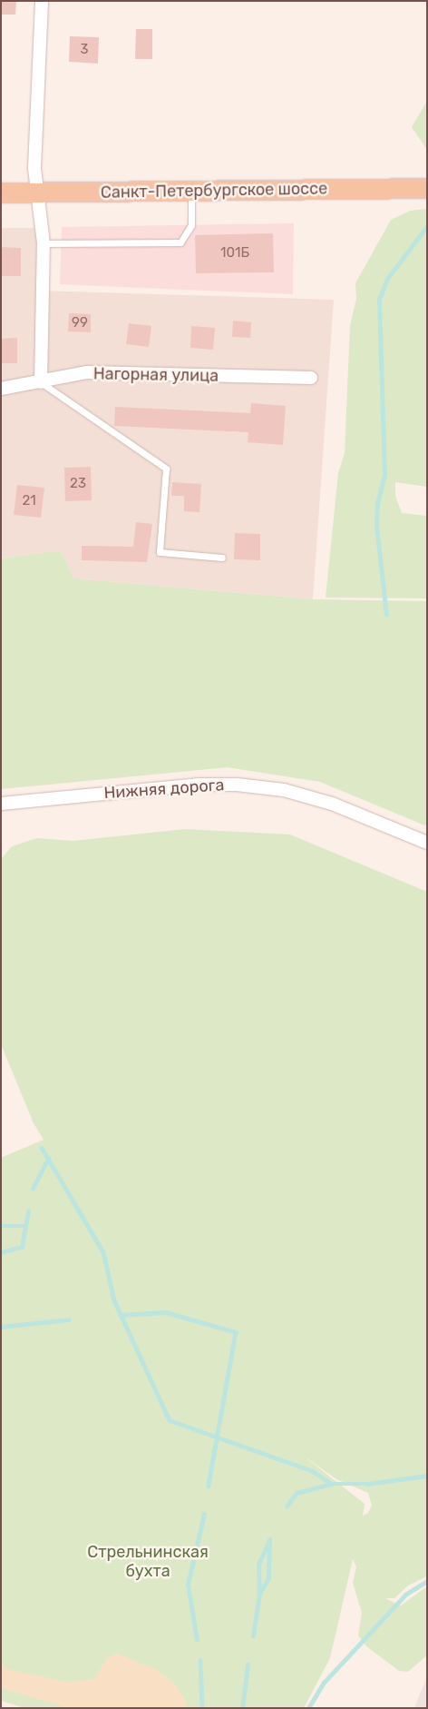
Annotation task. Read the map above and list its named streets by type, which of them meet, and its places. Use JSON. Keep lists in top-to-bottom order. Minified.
{"streets":{"main road":["Санкт-Петербургское шоссе"],"street":["Нагорная улица","Нижняя дорога"]},"parks":["Стрельнинская бухта"],"house_numbers":["3","101Б","99","23","21"]}
